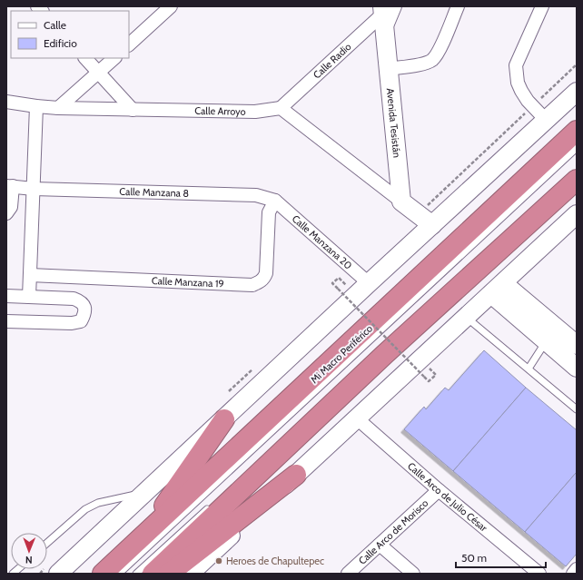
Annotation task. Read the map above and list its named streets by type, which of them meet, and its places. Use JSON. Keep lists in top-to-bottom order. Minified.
{"streets":{"main road":["Avenida Tesistán"],"street":["Calle Radio","Calle Arroyo","Calle Manzana 8","Calle Manzana 20","Calle Manzana 19","Calle Arco de Julio César","Calle Arco de Morisco"],"lane":["Mi Macro Periférico"]},"crossings":[["Calle Radio","Calle Arroyo"],["Calle Radio","Avenida Tesistán"],["Calle Manzana 8","Calle Manzana 20"],["Calle Manzana 8","Calle Manzana 19"],["Calle Manzana 20","Calle Manzana 19"],["Calle Arco de Julio César","Calle Arco de Morisco"]],"places":["Heroes de Chapultepec"],"legend":["Calle","Edificio"],"scale_bar":"50 m","north":"bottom"}
